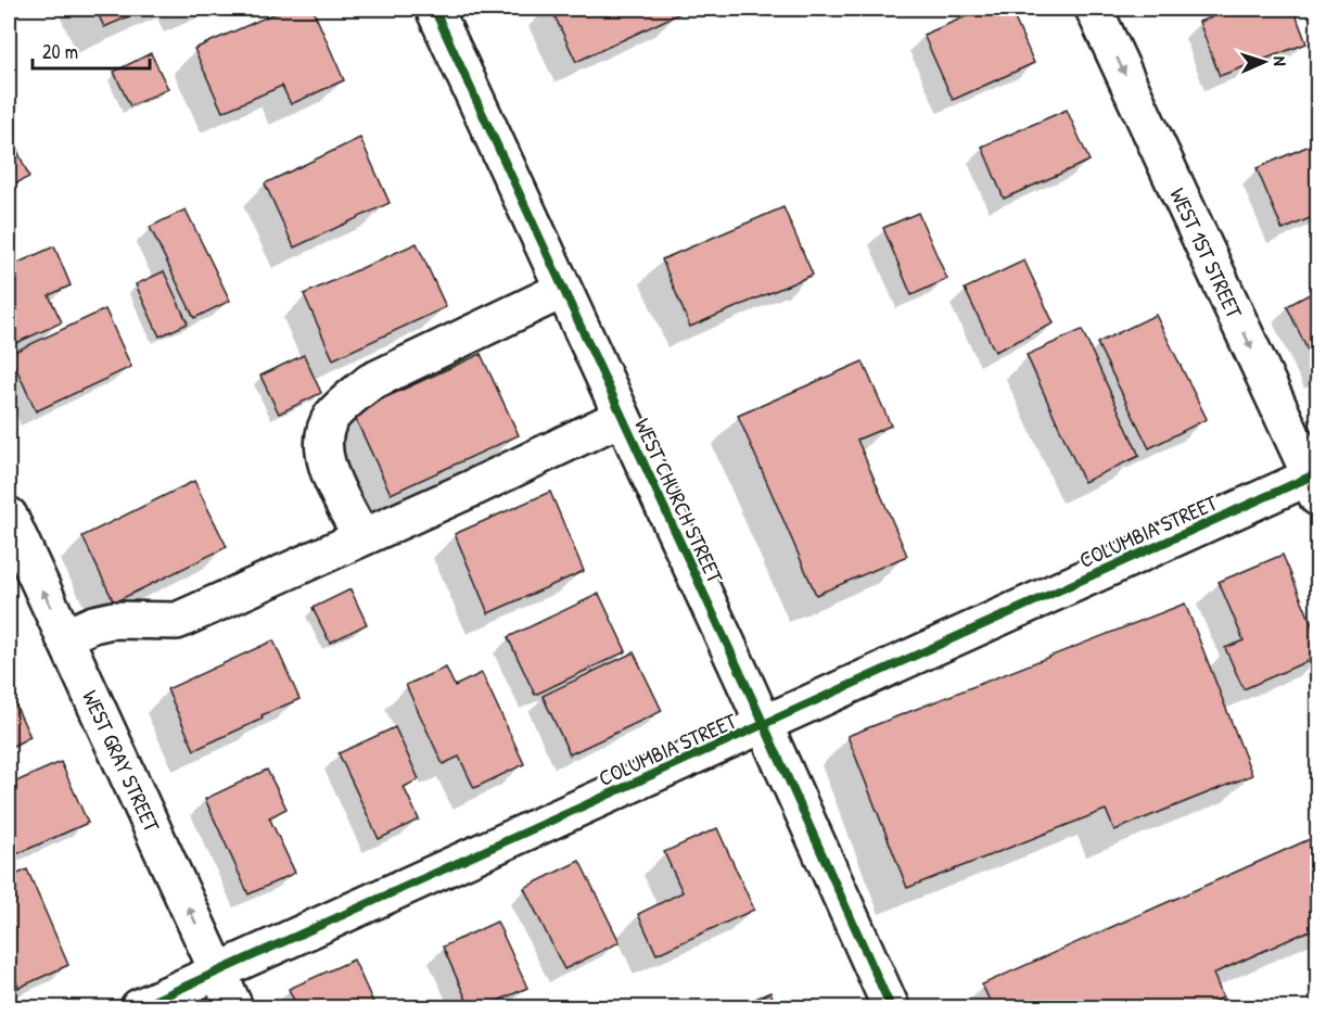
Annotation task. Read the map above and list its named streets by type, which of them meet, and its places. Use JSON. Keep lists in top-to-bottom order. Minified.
{"streets":{"street":["WEST 1ST STREET","WEST CHURCH STREET","COLUMBIA STREET","WEST GRAY STREET"]},"crossings":[["WEST 1ST STREET","COLUMBIA STREET"],["WEST CHURCH STREET","COLUMBIA STREET"],["COLUMBIA STREET","WEST GRAY STREET"]],"one_way":["WEST 1ST STREET","WEST GRAY STREET"],"scale_bar":"20 m","north":"right"}
